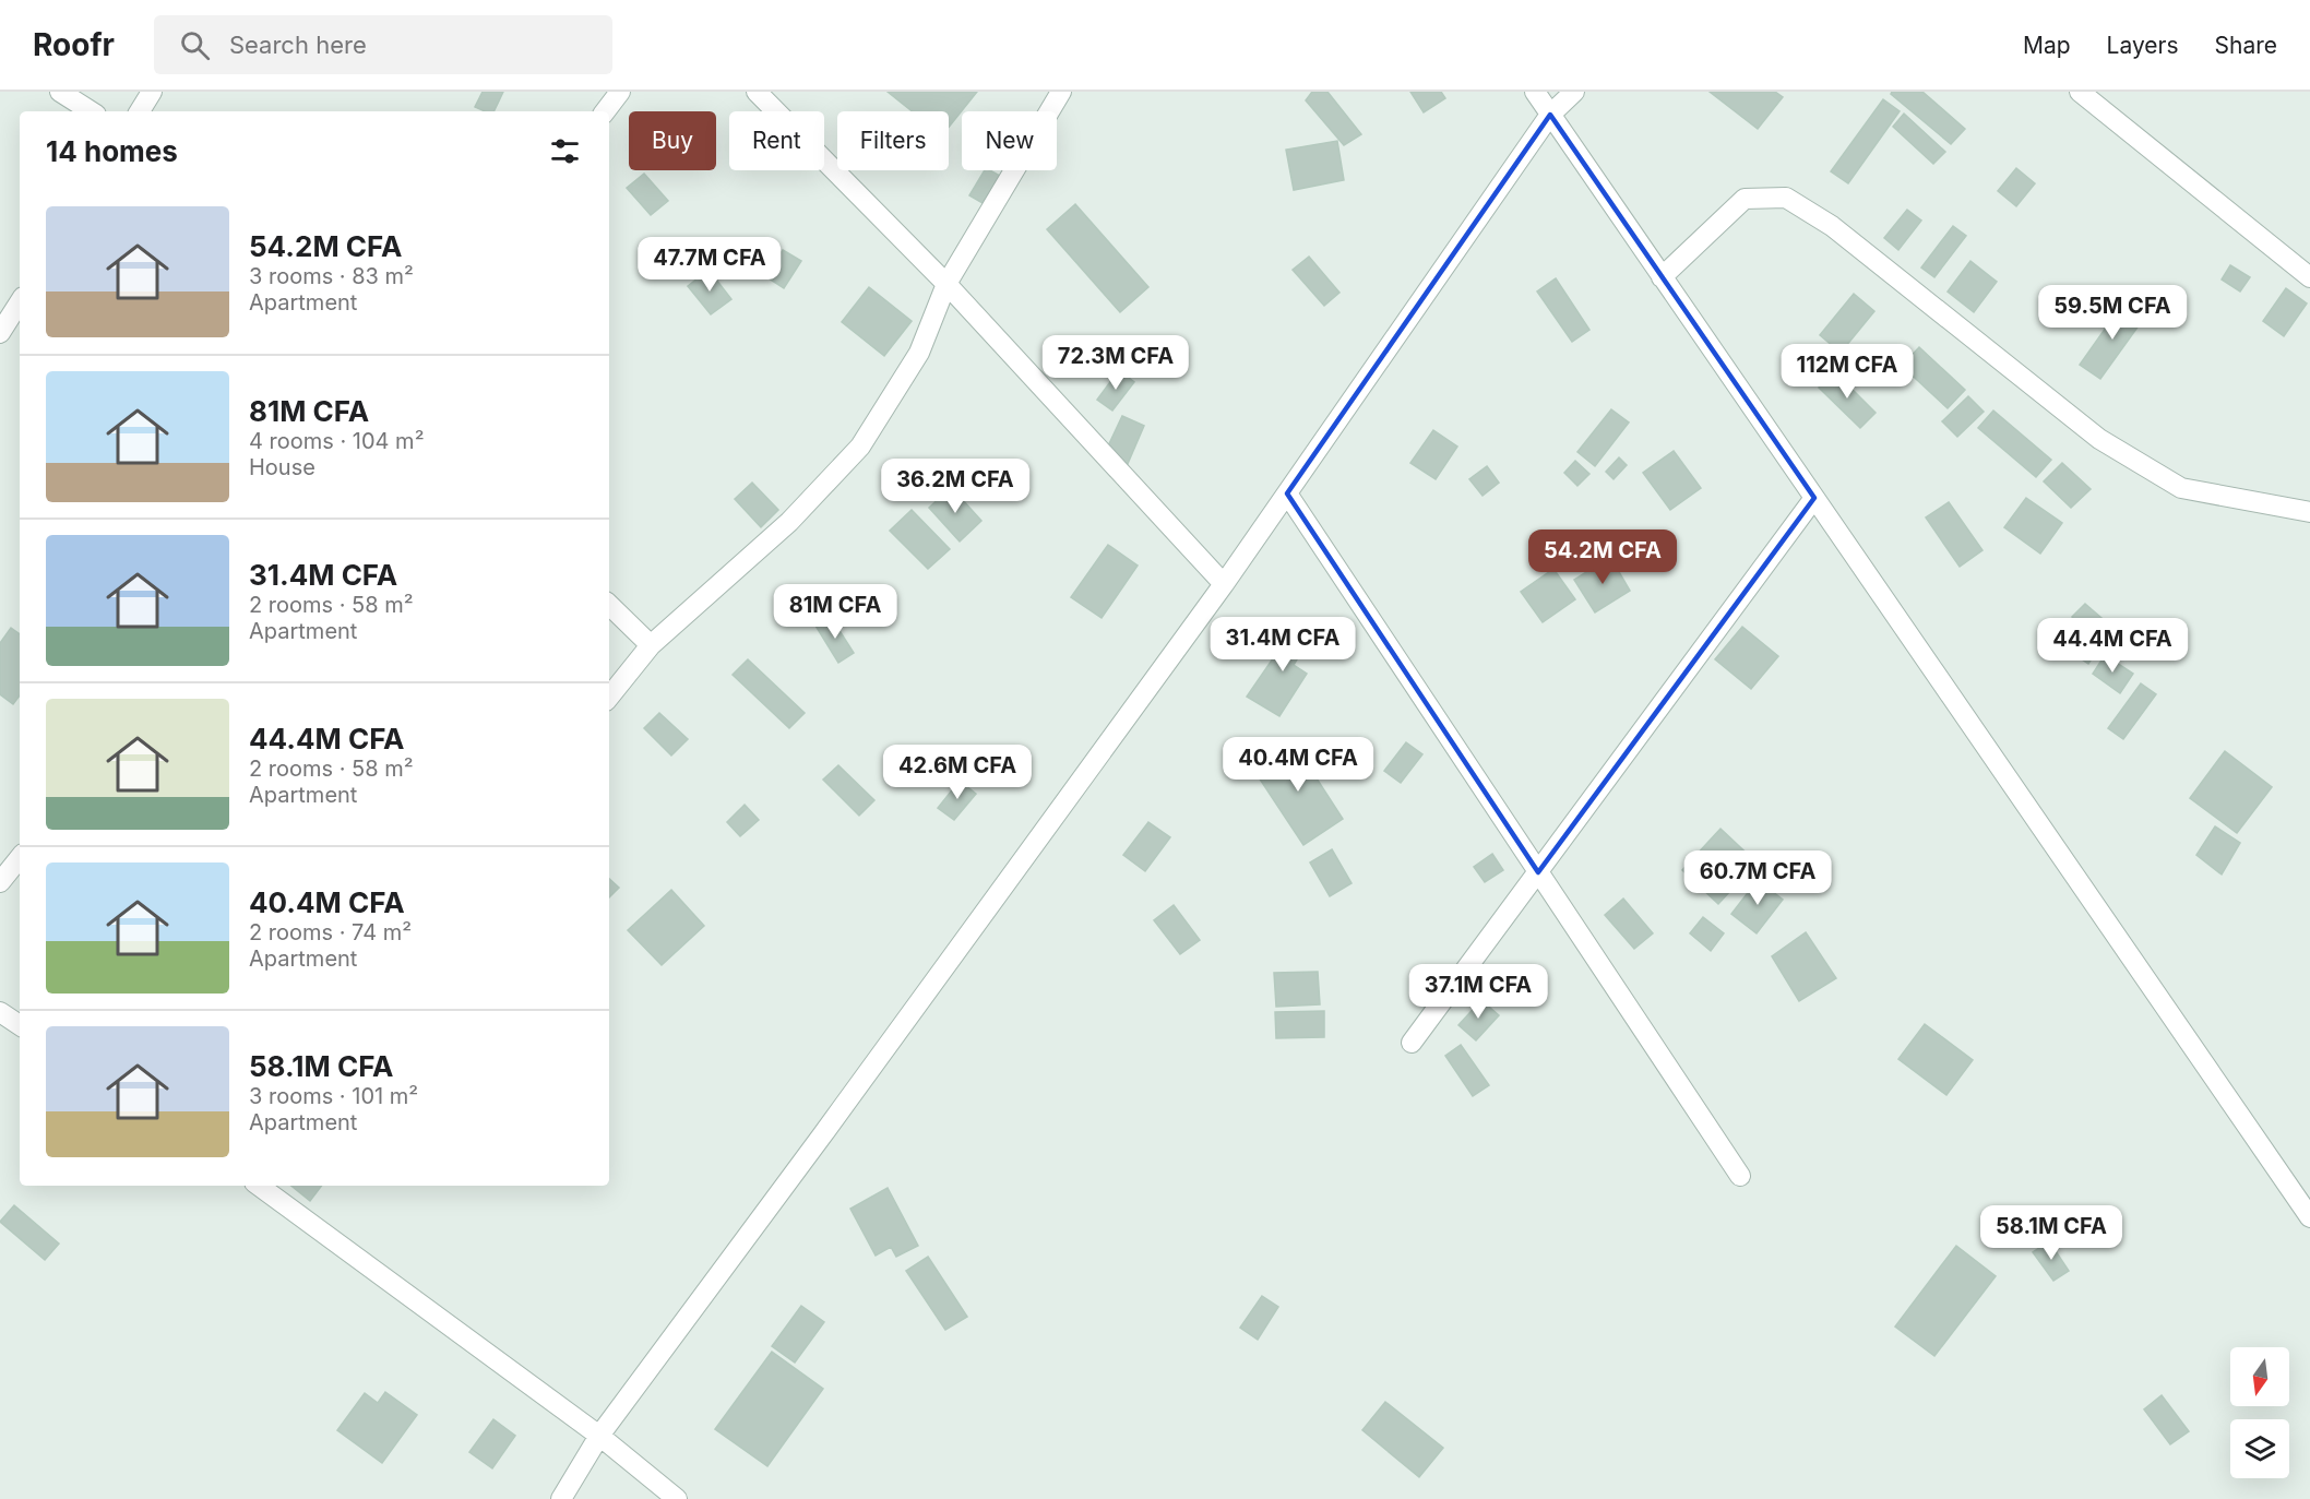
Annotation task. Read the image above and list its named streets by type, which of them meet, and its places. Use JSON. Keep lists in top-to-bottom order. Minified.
{"north":"bottom","page":{"header":"Roofr","search":"Search here","nav":["Map","Layers","Share"],"chip":["Buy","Rent","Filters","New"],"heading":"14 homes","list":[{"name":"54.2M CFA","note":"3 rooms · 83 m² · Apartment"},{"name":"81M CFA","note":"4 rooms · 104 m² · House"},{"name":"31.4M CFA","note":"2 rooms · 58 m² · Apartment"},{"name":"44.4M CFA","note":"2 rooms · 58 m² · Apartment"},{"name":"40.4M CFA","note":"2 rooms · 74 m² · Apartment"},{"name":"58.1M CFA","note":"3 rooms · 101 m² · Apartment"}],"price":["47.7M CFA","59.5M CFA","72.3M CFA","112M CFA","36.2M CFA","54.2M CFA","81M CFA","31.4M CFA","44.4M CFA","40.4M CFA","42.6M CFA","60.7M CFA","37.1M CFA","58.1M CFA"]}}
